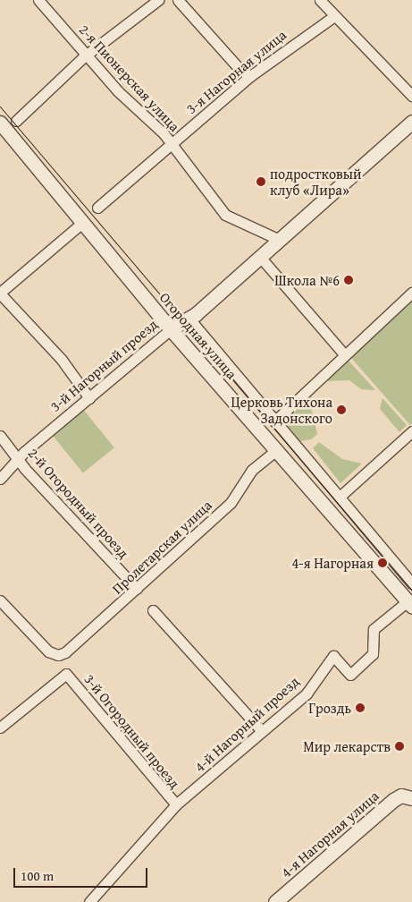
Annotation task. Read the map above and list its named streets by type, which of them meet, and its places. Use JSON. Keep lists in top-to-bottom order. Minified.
{"streets":{"street":["3-я Нагорная улица","2-я Пионерская улица","Огородная улица","3-й Нагорный проезд","2-й Огородный проезд","Пролетарская улица","4-й Нагорный проезд","3-й Огородный проезд","4-я Нагорная улица"]},"crossings":[["3-я Нагорная улица","2-я Пионерская улица"],["2-я Пионерская улица","3-й Нагорный проезд"],["Огородная улица","3-й Нагорный проезд"],["Огородная улица","Пролетарская улица"],["Огородная улица","4-й Нагорный проезд"],["3-й Нагорный проезд","2-й Огородный проезд"],["2-й Огородный проезд","Пролетарская улица"],["4-й Нагорный проезд","3-й Огородный проезд"]],"places":["подростковый клуб «Лира»","Школа №6","Церковь Тихона Задонского","4-я Нагорная","Гроздь","Мир лекарств"],"scale_bar":"100 m"}
